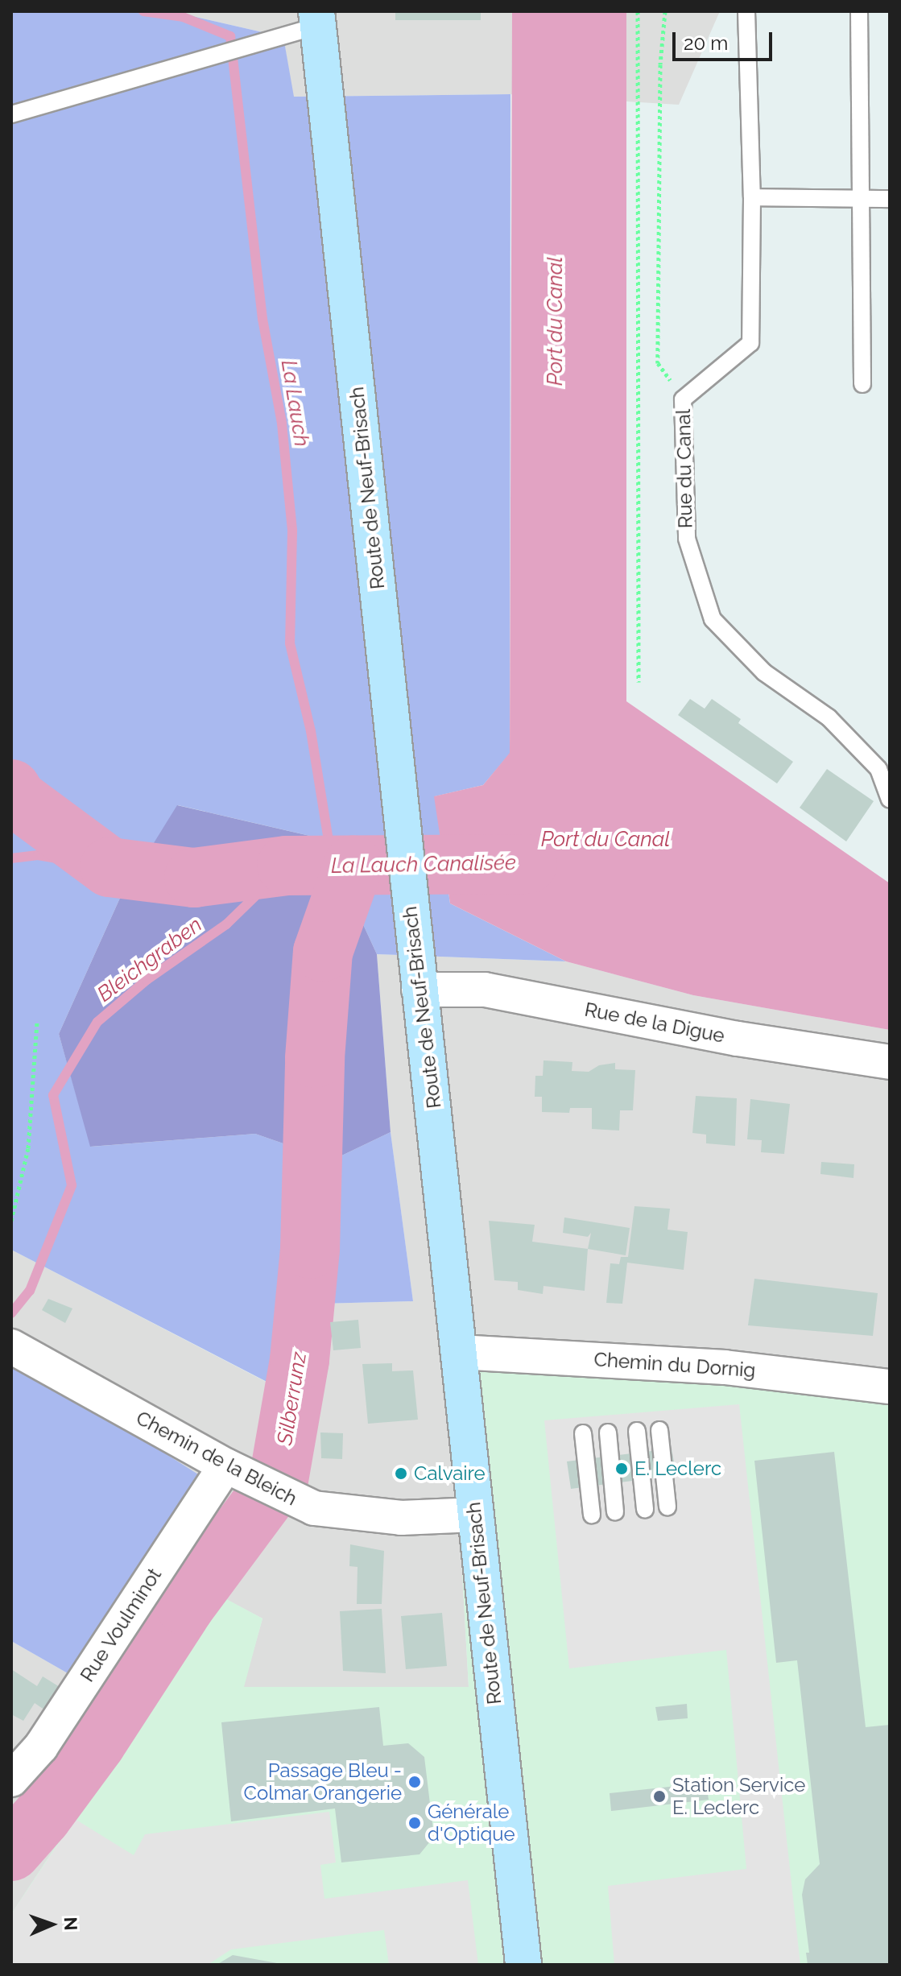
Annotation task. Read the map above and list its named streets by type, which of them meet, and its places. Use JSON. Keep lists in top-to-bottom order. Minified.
{"streets":{"main road":["Route de Neuf-Brisach"],"street":["Rue de la Digue","Chemin du Dornig","Chemin de la Bleich","Rue Voulminot"],"lane":["Rue du Canal"]},"crossings":[["Route de Neuf-Brisach","Rue de la Digue"],["Route de Neuf-Brisach","Chemin du Dornig"],["Route de Neuf-Brisach","Chemin de la Bleich"],["Chemin de la Bleich","Rue Voulminot"]],"water":["Port du Canal","La Lauch","La Lauch Canalisée","Bleichgraben","Silberrunz"],"places":["E. Leclerc","Calvaire","Passage Bleu - Colmar Orangerie","Station Service E. Leclerc","Générale d'Optique"],"scale_bar":"20 m","north":"right"}
